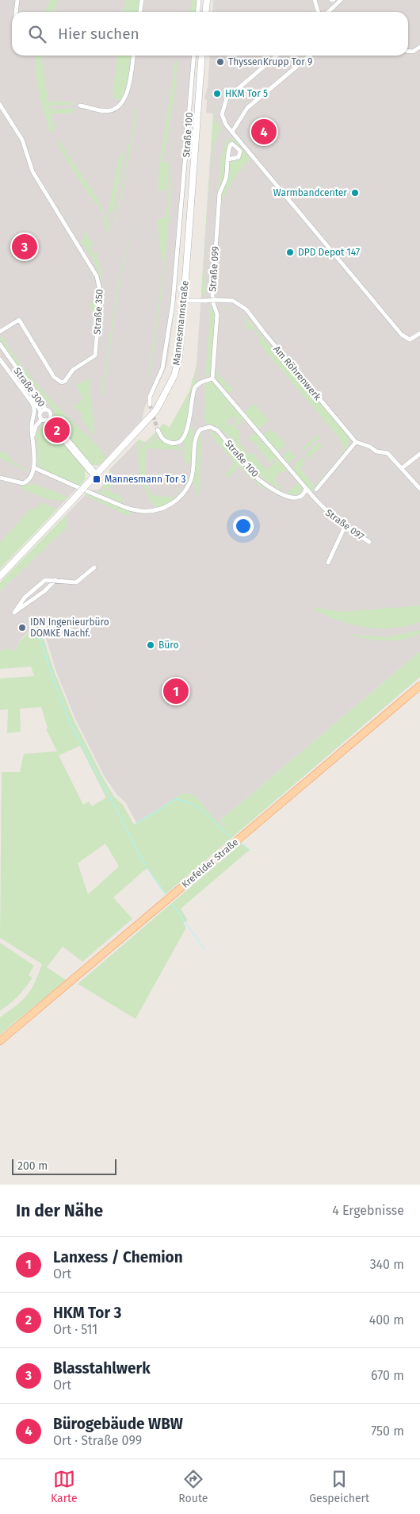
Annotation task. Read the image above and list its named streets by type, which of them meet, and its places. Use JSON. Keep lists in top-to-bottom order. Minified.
{"streets":{"main road":["Mannesmannstraße","Krefelder Straße"],"street":["Straße 100","Straße 099","Straße 350","Am Röhrenwerk","Straße 300","Straße 097"]},"crossings":[["Straße 100","Straße 300"],["Straße 100","Straße 097"],["Mannesmannstraße","Am Röhrenwerk"]],"places":{"other":["ThyssenKrupp Tor 9","HKM Tor 5","Warmbandcenter","DPD Depot 147","IDN Ingenieurbüro DOMKE Nachf.","Büro"],"transit":["Mannesmann Tor 3"]},"scale_bar":"200 m","page":{"search":"Hier suchen","pins":["4","3","2","1"],"scale":"200 m","heading":["In der Nähe","4 Ergebnisse"],"list":[{"mark":"1","name":"Lanxess / Chemion","note":"Ort","value":"340 m"},{"mark":"2","name":"HKM Tor 3","note":"Ort · 511","value":"400 m"},{"mark":"3","name":"Blasstahlwerk","note":"Ort","value":"670 m"},{"mark":"4","name":"Bürogebäude WBW","note":"Ort · Straße 099","value":"750 m"}],"nav":["Karte","Route","Gespeichert"]}}
